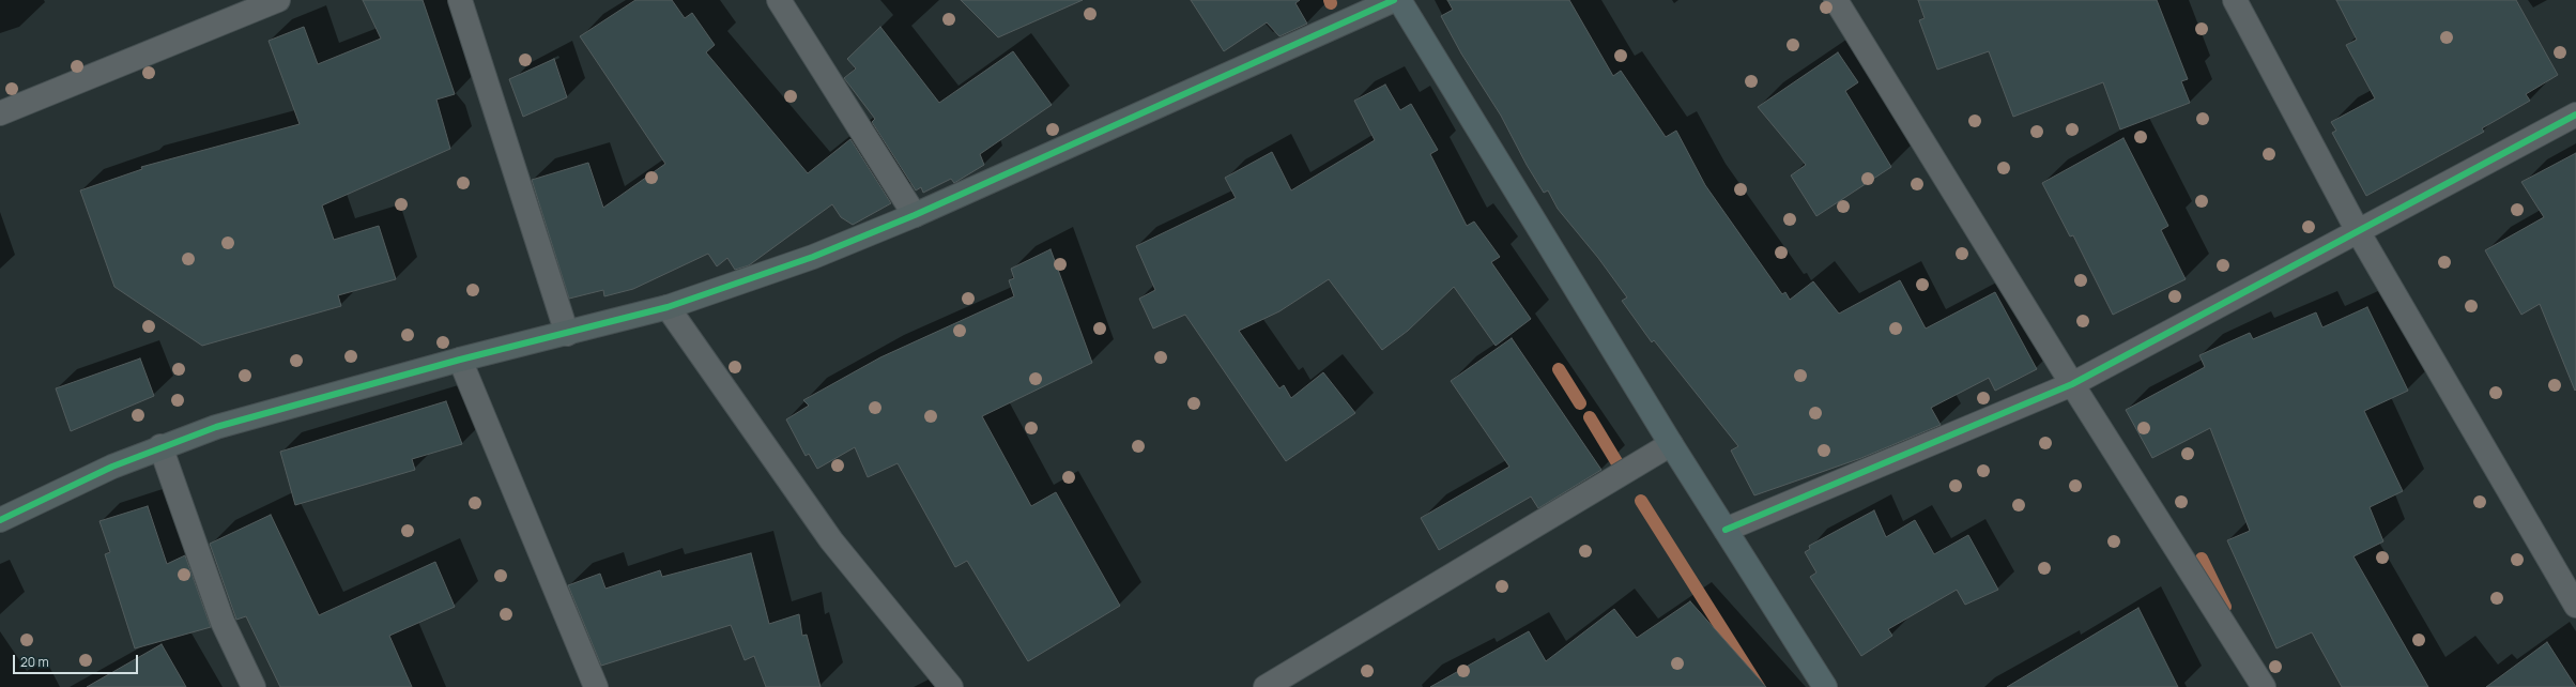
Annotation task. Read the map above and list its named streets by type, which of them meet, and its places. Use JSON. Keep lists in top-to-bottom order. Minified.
{"scale_bar":"20 m"}
